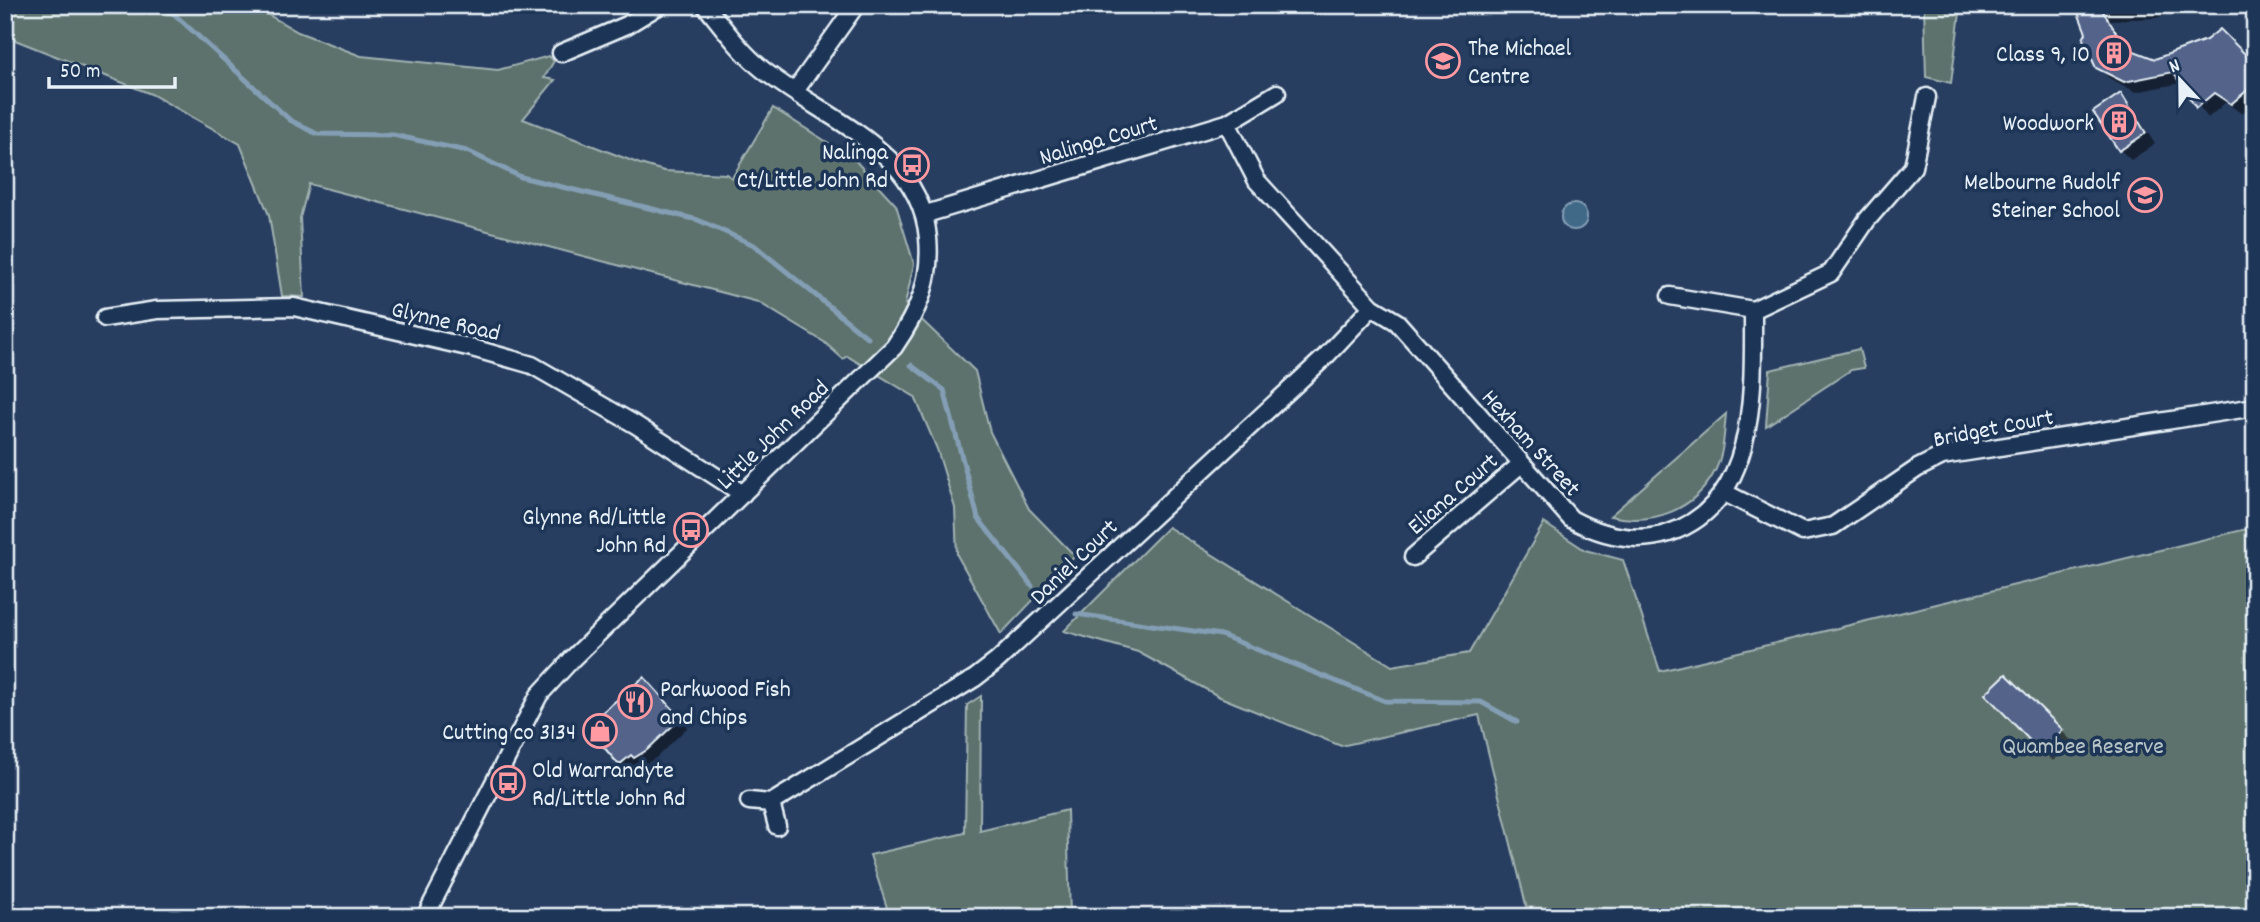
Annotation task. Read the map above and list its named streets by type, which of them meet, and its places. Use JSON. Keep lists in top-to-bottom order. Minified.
{"streets":{"street":["Nalinga Court","Glynne Road","Bridget Court","Little John Road","Hexham Street","Eliana Court","Daniel Court"]},"crossings":[["Nalinga Court","Little John Road"],["Nalinga Court","Hexham Street"],["Glynne Road","Little John Road"],["Bridget Court","Hexham Street"],["Hexham Street","Eliana Court"],["Hexham Street","Daniel Court"]],"parks":["Quambee Reserve"],"places":{"building":["Class 9, 10","Woodwork"],"school or university":["The Michael Centre","Melbourne Rudolf Steiner School"],"bus stop":["Nalinga Ct/Little John Rd","Glynne Rd/Little John Rd","Old Warrandyte Rd/Little John Rd"],"restaurant":["Parkwood Fish and Chips"],"shop":["Cutting co 3134"]},"scale_bar":"50 m","north":"top"}
